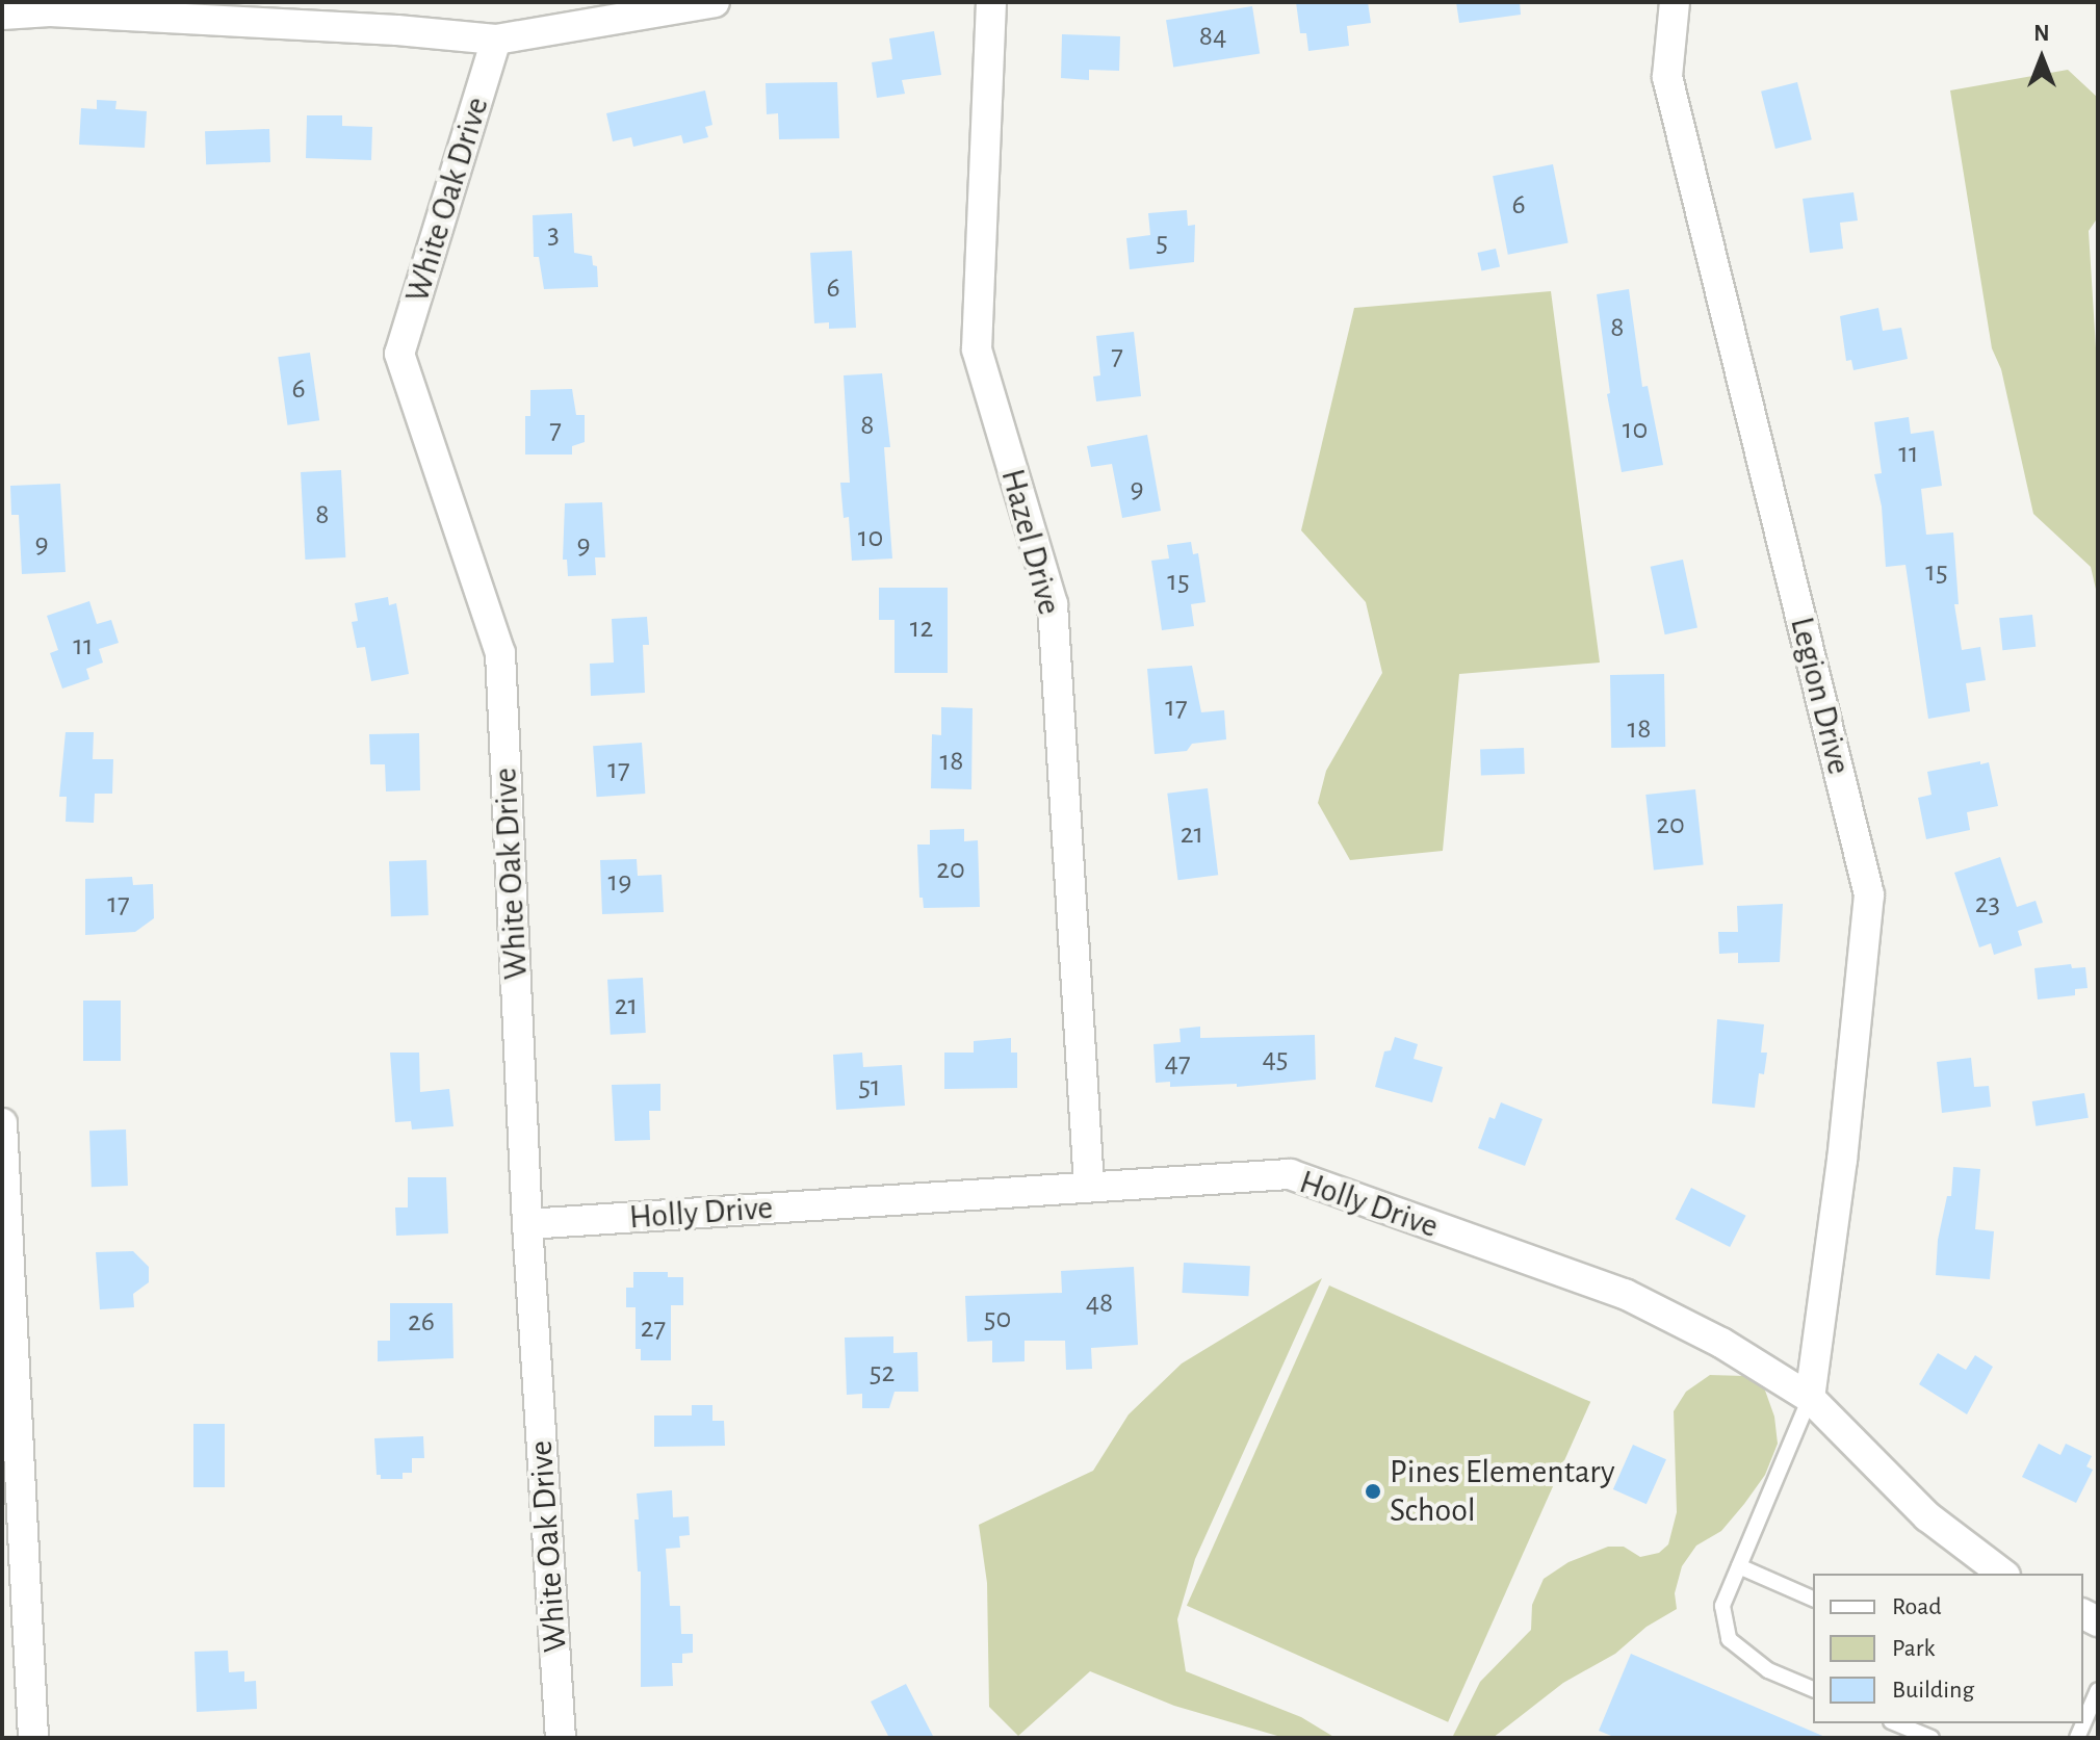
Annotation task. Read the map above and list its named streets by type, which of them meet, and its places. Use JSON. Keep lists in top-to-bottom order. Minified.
{"streets":{"street":["White Oak Drive","Hazel Drive","Legion Drive","Holly Drive"]},"crossings":[["White Oak Drive","Holly Drive"],["Hazel Drive","Holly Drive"],["Legion Drive","Holly Drive"]],"places":["Pines Elementary School"],"house_numbers":["84","6","3","5","6","8","7","6","8","7","10","11","9","8","10","9","9","15","15","12","11","17","18","18","17","20","21","20","19","17","23","21","45","47","51","48","50","26","27","52"],"legend":["Road","Park","Building"],"north":"top"}
